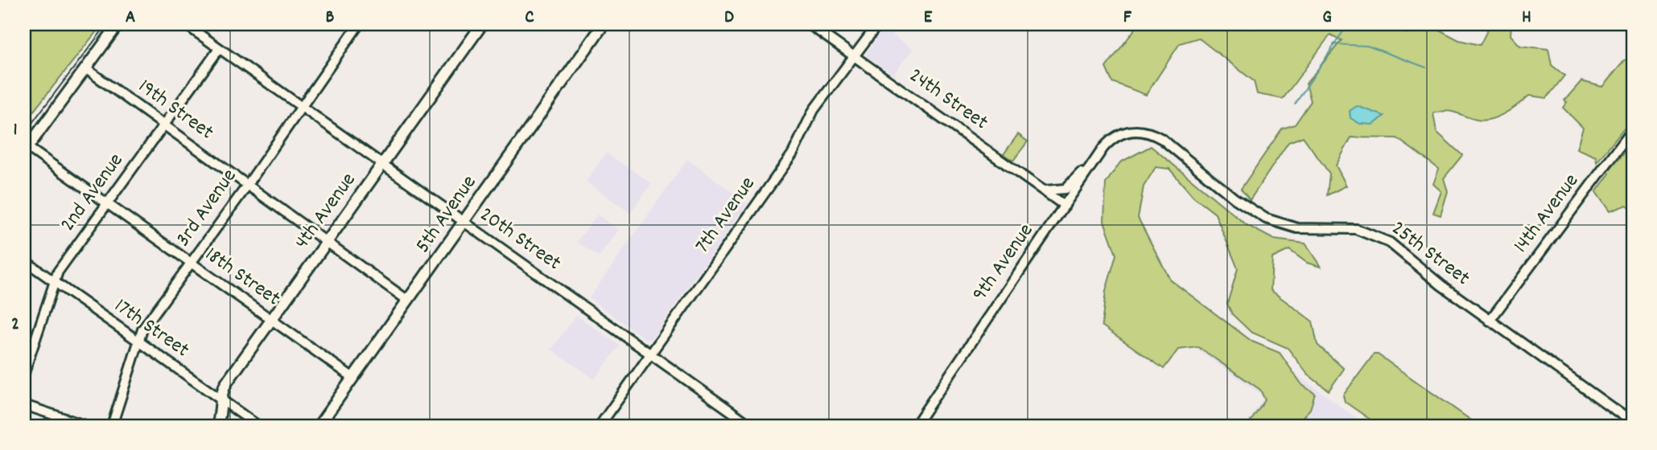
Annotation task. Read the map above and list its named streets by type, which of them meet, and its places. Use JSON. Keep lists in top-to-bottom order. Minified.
{"streets":{"main road":["4th Avenue","5th Avenue"],"street":["24th Street","19th Street","2nd Avenue","3rd Avenue","14th Avenue","7th Avenue","20th Street","25th Street","9th Avenue","18th Street","17th Street"]},"crossings":[["24th Street","7th Avenue"],["24th Street","9th Avenue"],["19th Street","2nd Avenue"],["19th Street","3rd Avenue"],["19th Street","4th Avenue"],["19th Street","5th Avenue"],["2nd Avenue","20th Street"],["2nd Avenue","18th Street"],["2nd Avenue","17th Street"],["3rd Avenue","20th Street"],["3rd Avenue","18th Street"],["3rd Avenue","17th Street"],["4th Avenue","20th Street"],["4th Avenue","18th Street"],["4th Avenue","17th Street"],["14th Avenue","25th Street"],["5th Avenue","20th Street"],["5th Avenue","18th Street"],["7th Avenue","20th Street"],["25th Street","9th Avenue"]],"grid":{"columns":["A","B","C","D","E","F","G","H"],"rows":["1","2"]}}
